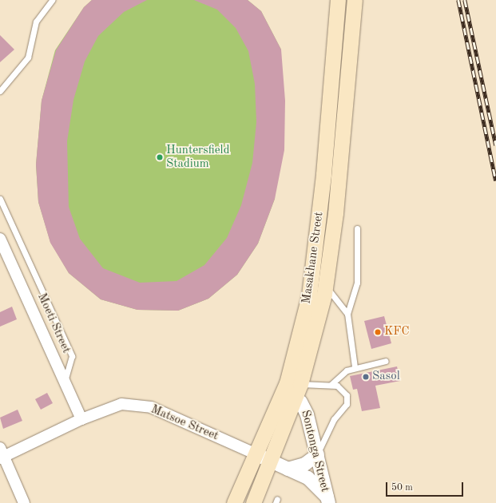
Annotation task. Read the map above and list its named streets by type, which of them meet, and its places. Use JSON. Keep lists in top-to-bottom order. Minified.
{"streets":{"main road":["Masakhane Street"],"street":["Moeti Street","Matsoe Street","Sontonga Street"]},"crossings":[["Masakhane Street","Matsoe Street"],["Masakhane Street","Sontonga Street"],["Moeti Street","Matsoe Street"],["Matsoe Street","Sontonga Street"]],"places":["Huntersfield Stadium","KFC","Sasol"],"scale_bar":"50 m"}
